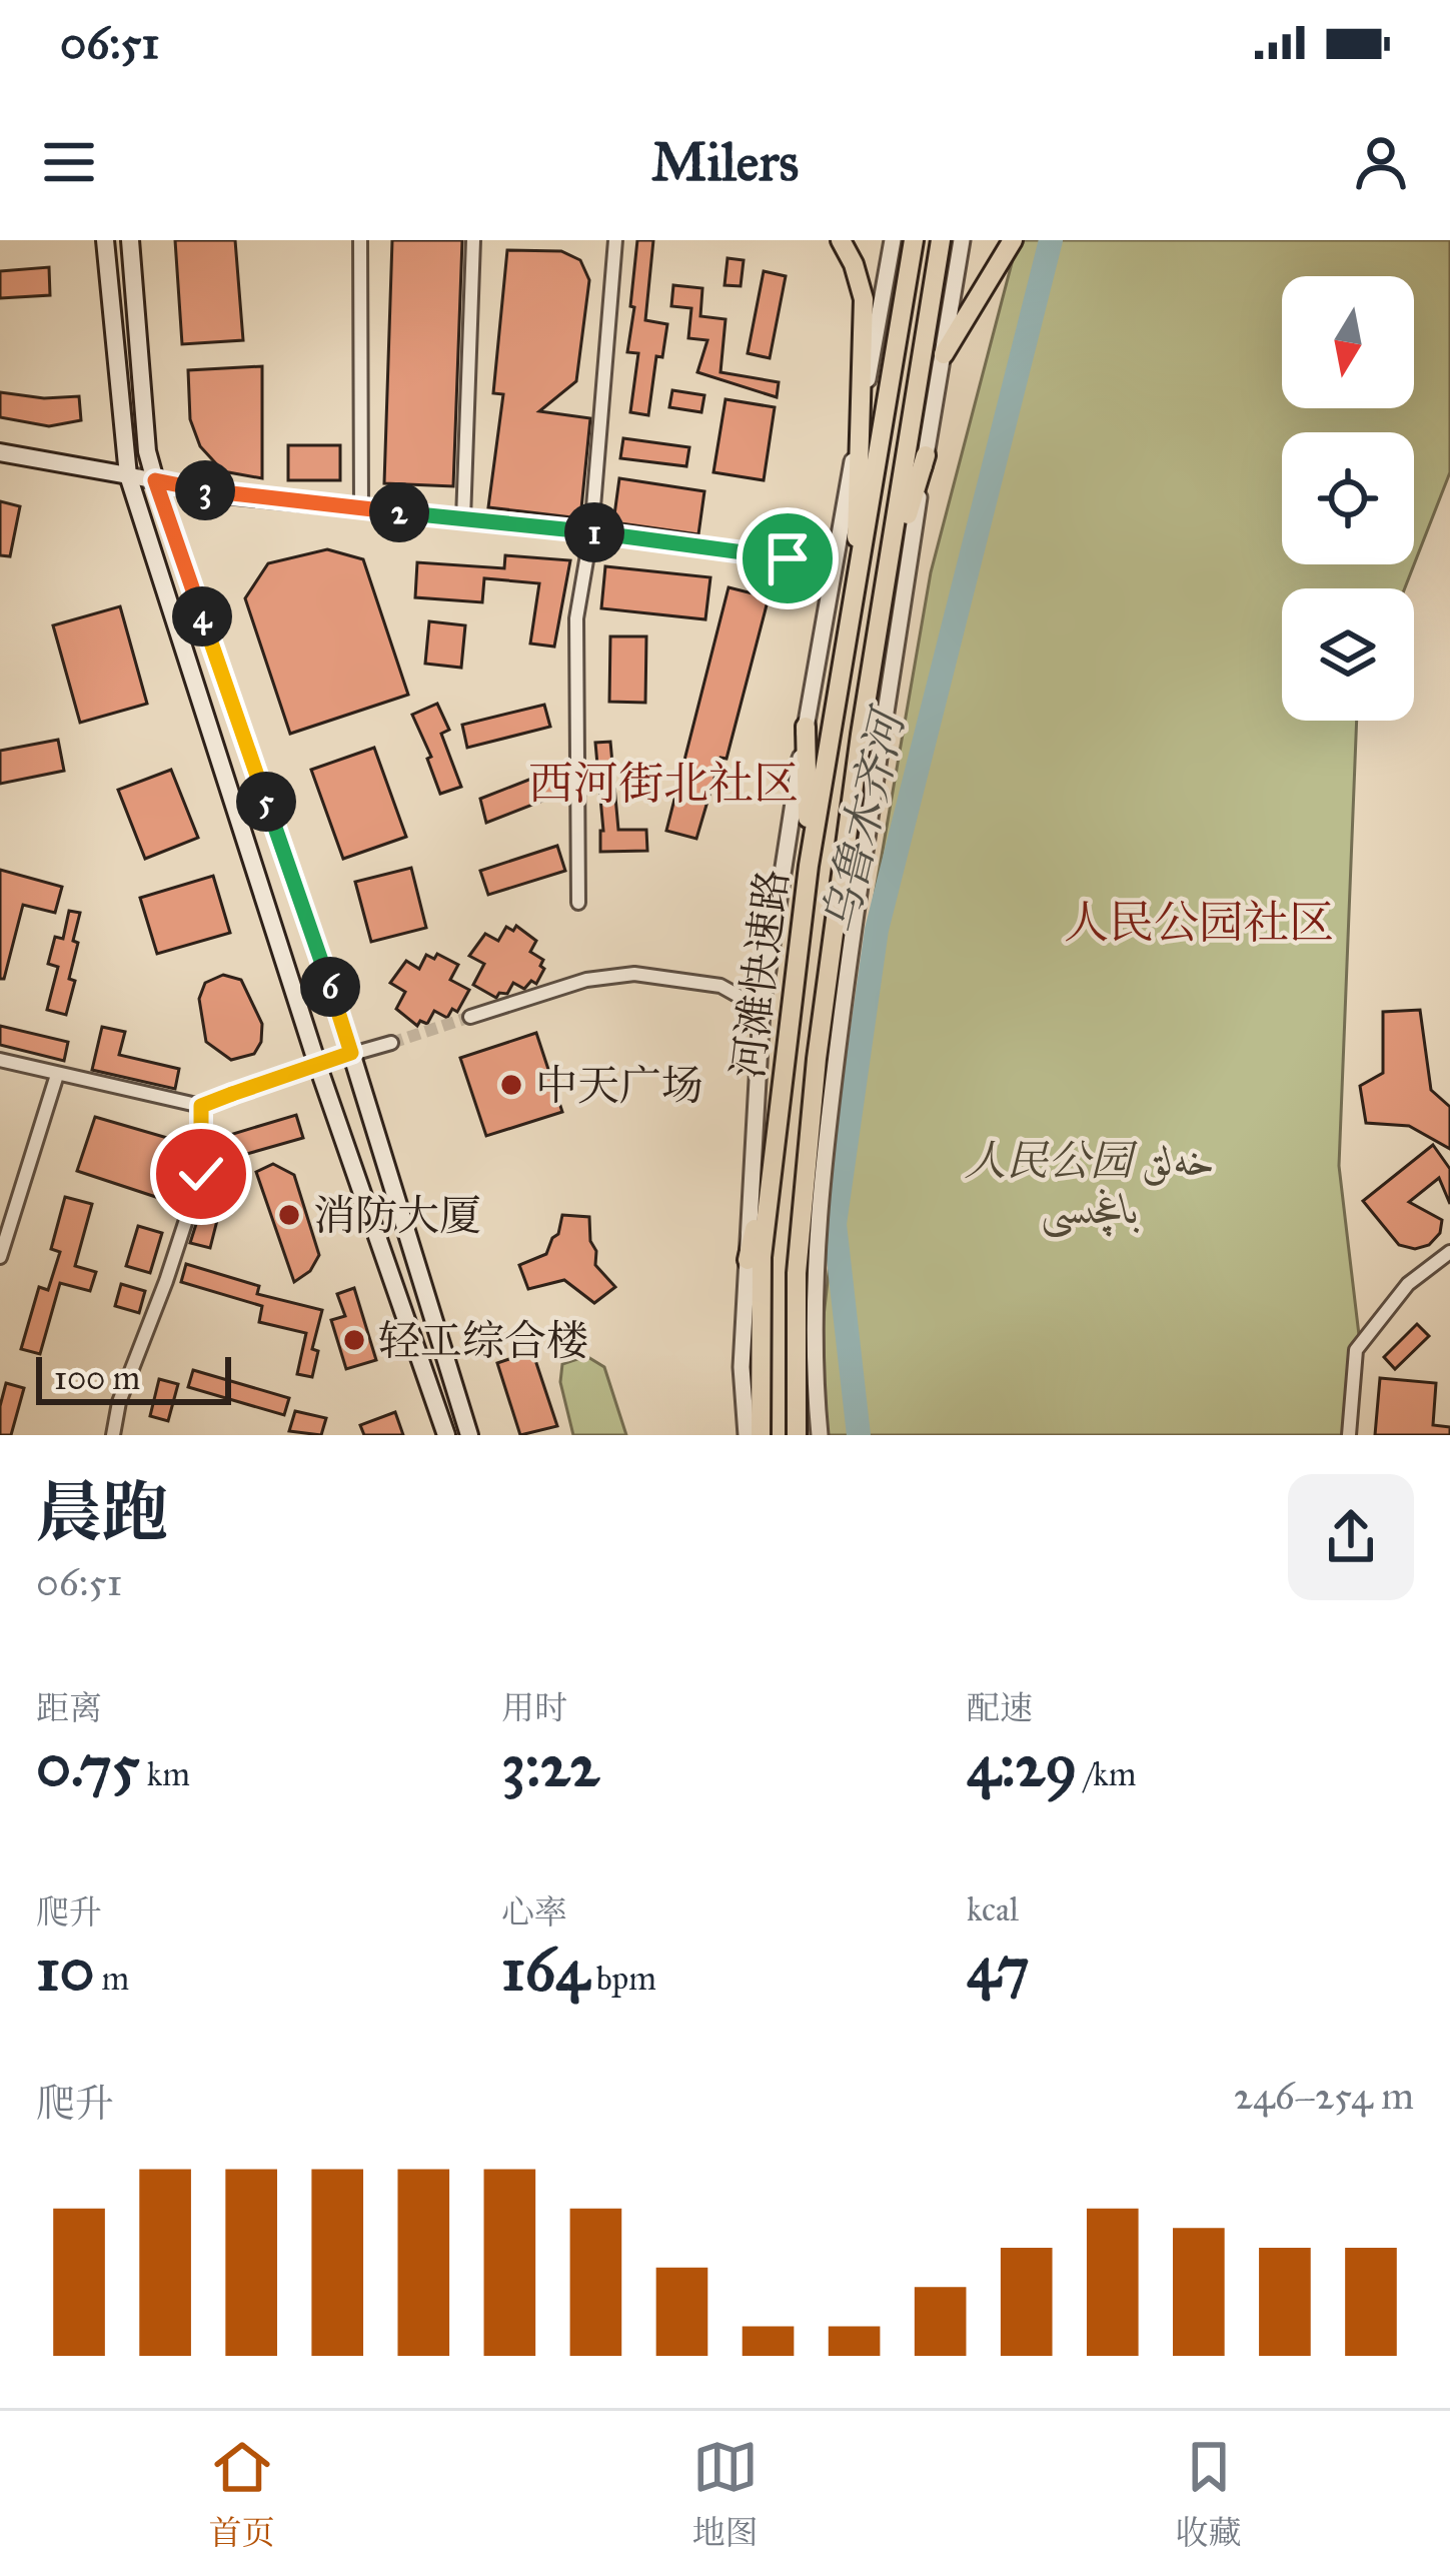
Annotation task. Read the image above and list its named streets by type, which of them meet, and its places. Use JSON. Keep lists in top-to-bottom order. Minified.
{"streets":{"highway":["河滩快速路"]},"districts":["西河街北社区","人民公园社区"],"water":["乌鲁木齐河"],"parks":["人民公园 خەلق باغچىسى"],"places":["中天广场","消防大厦","轻工综合楼"],"scale_bar":"100 m","north":"bottom","page":{"status":"06:51","header":"Milers","pins":["3","2","1","4","5","6"],"scale":"100 m","heading":["晨跑","06:51"],"stats":[["距离","0.75 km"],["用时","3:22"],["配速","4:29 /km"],["爬升","10 m"],["心率","164 bpm"],["kcal","47"]],"chart":["爬升","246–254 m"],"tabs":["首页","地图","收藏"]}}
